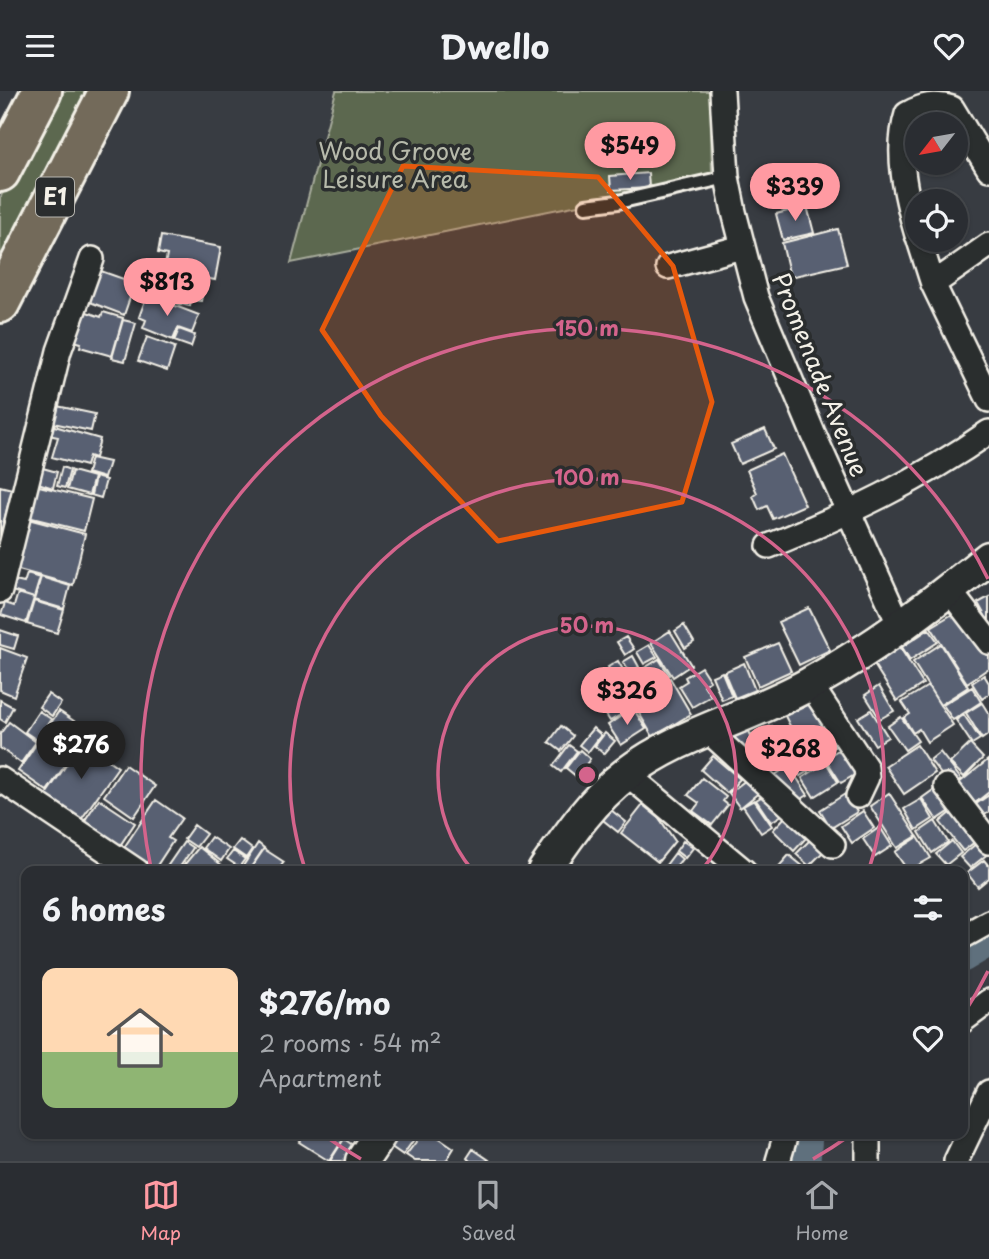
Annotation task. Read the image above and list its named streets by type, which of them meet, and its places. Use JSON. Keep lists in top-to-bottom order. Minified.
{"streets":{"highway":["E1"],"street":["Promenade Avenue"]},"parks":["Wood Groove Leisure Area"],"north":"bottom left","page":{"header":"Dwello","price":["$549","$339","$813","$326","$276","$268"],"heading":"6 homes","list":[{"name":"$276/mo","note":"2 rooms · 54 m² · Apartment"}],"tabs":["Map","Saved","Home"]},"rings":["150 m","100 m","50 m"]}
